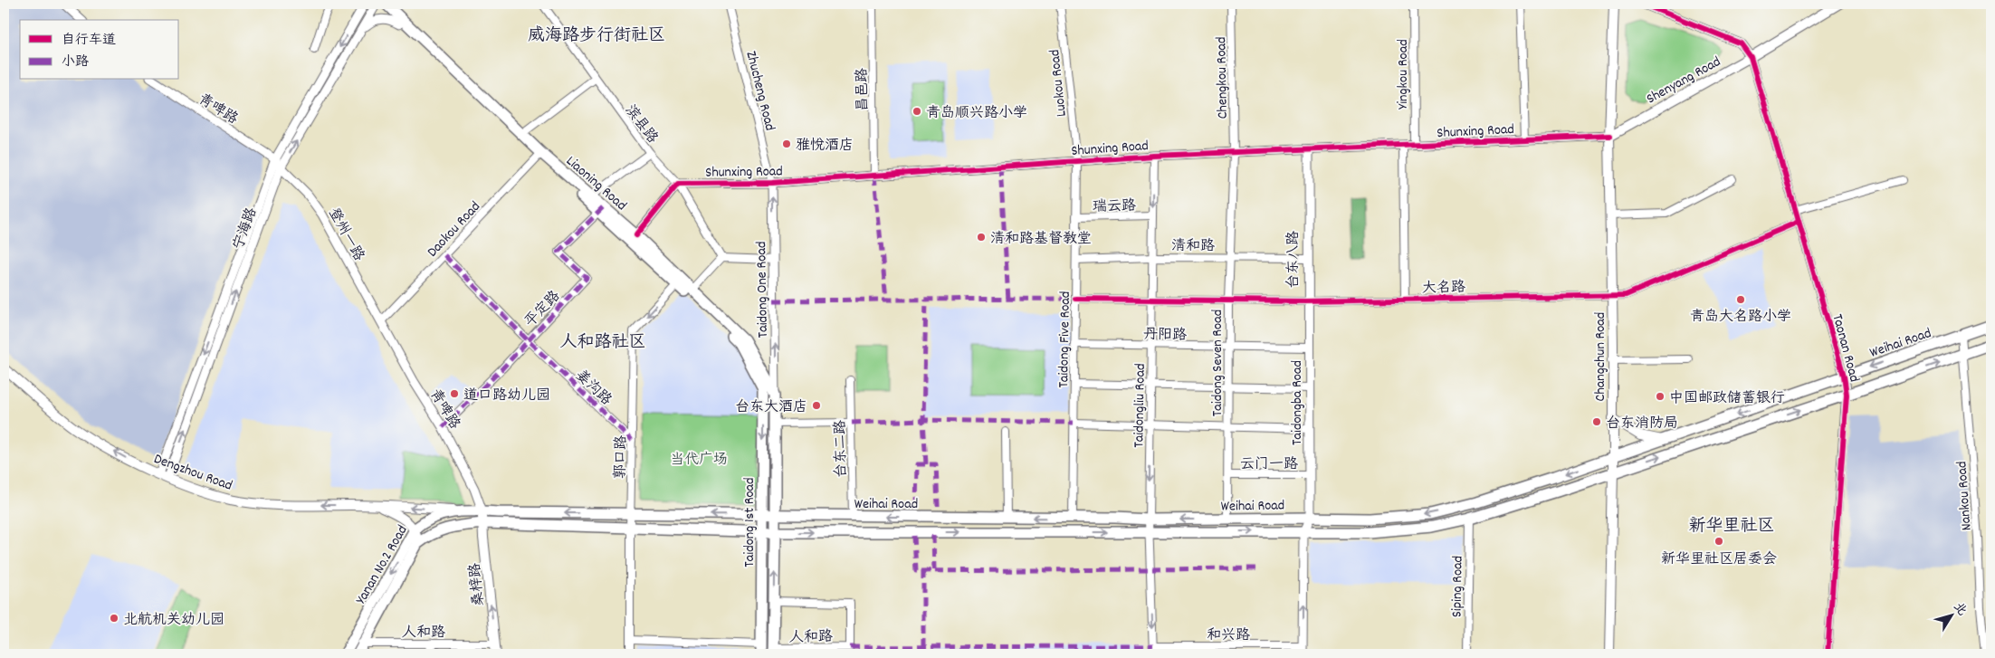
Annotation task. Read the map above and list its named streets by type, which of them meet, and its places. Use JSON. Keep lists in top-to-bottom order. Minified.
{"streets":{"main road":["Shenyang Road","Liaoning Road","Weihai Road","Changchun Road","Dengzhou Road","Taidong 1st Road","Yanan No.2 Road","桑梓路"],"street":["Yingkou Road","Chengkou Road","Luokou Road","昌邑路","Zhucheng Road","青啤路","滨县路","Shunxing Road","瑞云路","宁海路","Daokou Road","登州一路","清和路","台东八路","大名路","Taidong One Road","平定路","丹阳路","Taidong Five Road","Taonan Road","Taidong Seven Road","姜沟路","Taidongliu Road","台东二路","郭口路","云门一路","Nankou Road","Siping Road","人和路","和兴路"]},"crossings":[["Yingkou Road","Shunxing Road"],["Chengkou Road","Shunxing Road"],["Chengkou Road","Taidong Seven Road"],["Shenyang Road","Shunxing Road"],["Shenyang Road","Taonan Road"],["Shenyang Road","Changchun Road"],["Luokou Road","Shunxing Road"],["Luokou Road","Taidong Five Road"],["昌邑路","Shunxing Road"],["Zhucheng Road","Shunxing Road"],["Zhucheng Road","Taidong One Road"],["青啤路","宁海路"],["青啤路","Daokou Road"],["青啤路","登州一路"],["青啤路","平定路"],["青啤路","Weihai Road"],["青啤路","Yanan No.2 Road"],["青啤路","桑梓路"],["滨县路","Shunxing Road"],["Shunxing Road","台东八路"],["Shunxing Road","Taidong One Road"],["Shunxing Road","Taidong Five Road"],["Shunxing Road","Changchun Road"],["Shunxing Road","Taidong Seven Road"],["Shunxing Road","Taidongliu Road"],["Liaoning Road","宁海路"],["Liaoning Road","Daokou Road"],["Liaoning Road","Taidong One Road"],["Liaoning Road","平定路"],["Liaoning Road","郭口路"],["Liaoning Road","Taidong 1st Road"],["瑞云路","Taidong Five Road"],["瑞云路","Taidongliu Road"],["宁海路","登州一路"],["宁海路","Dengzhou Road"],["Daokou Road","登州一路"],["Daokou Road","姜沟路"],["清和路","台东八路"],["清和路","Taidong Five Road"],["清和路","Taidong Seven Road"],["清和路","Taidongliu Road"],["台东八路","大名路"],["台东八路","丹阳路"],["台东八路","云门一路"],["大名路","Taidong Five Road"],["大名路","Taonan Road"],["大名路","Changchun Road"],["大名路","Taidong Seven Road"],["大名路","Taidongliu Road"],["Taidong One Road","Taidong 1st Road"],["平定路","姜沟路"],["丹阳路","Taidong Five Road"],["丹阳路","Taidong Seven Road"],["丹阳路","Taidongliu Road"],["Taidong Five Road","Weihai Road"],["Weihai Road","Taonan Road"],["Weihai Road","Changchun Road"],["Weihai Road","Taidong Seven Road"],["Weihai Road","Taidongliu Road"],["Weihai Road","台东二路"],["Weihai Road","郭口路"],["Weihai Road","Nankou Road"],["Weihai Road","Taidong 1st Road"],["Weihai Road","Yanan No.2 Road"],["Weihai Road","桑梓路"],["Weihai Road","Siping Road"],["Taidong Seven Road","云门一路"],["姜沟路","郭口路"],["Taidongliu Road","和兴路"],["Dengzhou Road","Yanan No.2 Road"],["Taidong 1st Road","人和路"],["Yanan No.2 Road","桑梓路"],["Yanan No.2 Road","人和路"],["桑梓路","人和路"]],"one_way":["Taidong One Road","Taidongliu Road","郭口路","Dengzhou Road","桑梓路"],"districts":["威海路步行街社区","人和路社区","新华里社区"],"parks":["当代广场"],"places":["青岛顺兴路小学","雅悦酒店","清和路基督教堂","青岛大名路小学","道口路幼儿园","中国邮政储蓄银行","台东大酒店","台东消防局","新华里社区居委会","北航机关幼儿园"],"legend":["自行车道","小路"],"north":"top right"}
